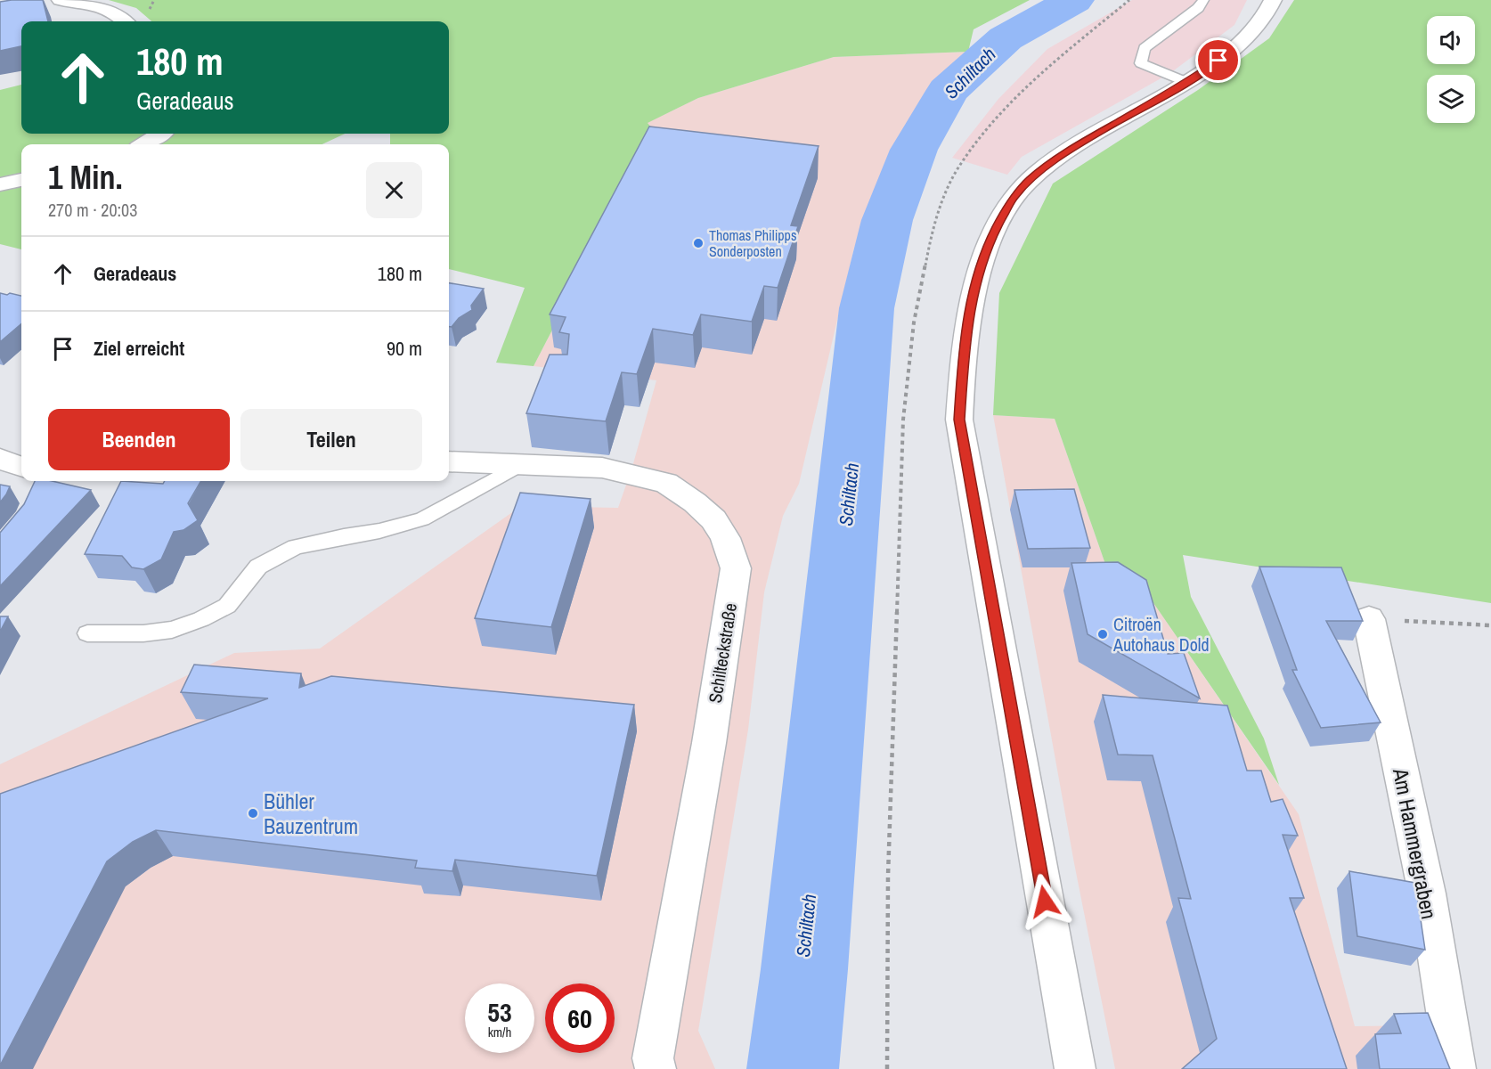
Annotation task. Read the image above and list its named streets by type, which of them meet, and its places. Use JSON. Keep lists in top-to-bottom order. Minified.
{"streets":{"main road":["Schilteckstraße","Am Hammergraben"]},"water":["Schiltach"],"places":["Thomas Philipps Sonderposten","Citroën Autohaus Dold","Bühler Bauzentrum"],"page":{"turn":["180 m","Geradeaus"],"heading":["1 Min.","270 m · 20:03"],"list":[{"name":"Geradeaus","value":"180 m"},{"name":"Ziel erreicht","value":"90 m"}],"buttons":["Beenden","Teilen"],"speed":"53 km/h","limit":"60"}}
